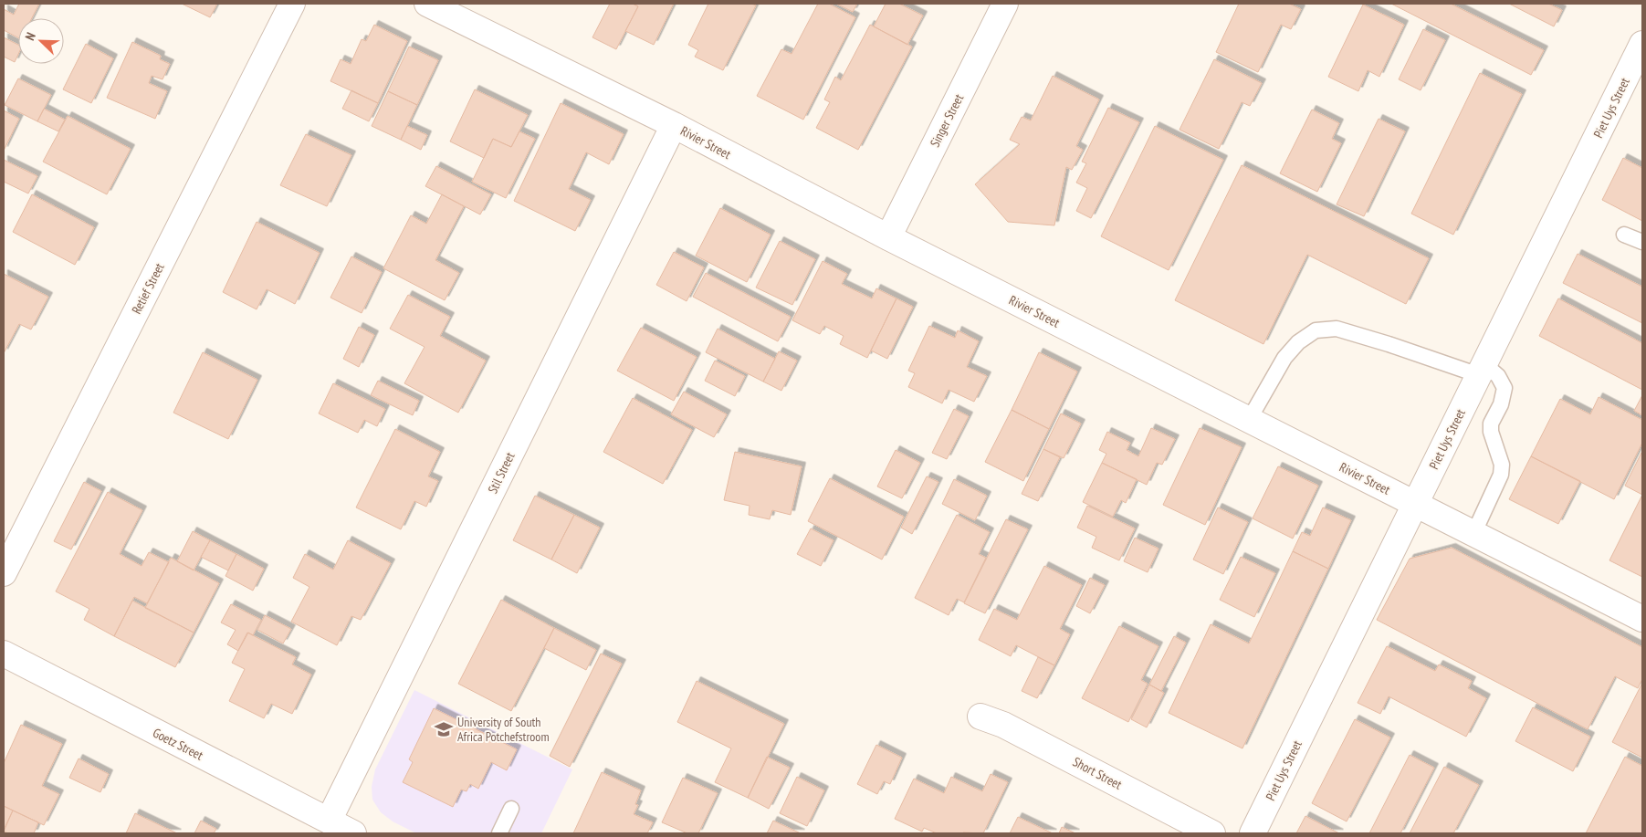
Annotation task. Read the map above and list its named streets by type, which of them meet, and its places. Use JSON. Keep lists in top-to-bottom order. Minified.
{"streets":{"street":["Piet Uys Street","Singer Street","Rivier Street","Retief Street","Stil Street","Goetz Street","Short Street"]},"crossings":[["Piet Uys Street","Rivier Street"],["Singer Street","Rivier Street"],["Rivier Street","Stil Street"],["Stil Street","Goetz Street"]],"places":{"school or university":["University of South Africa Potchefstroom"]},"north":"top left"}
